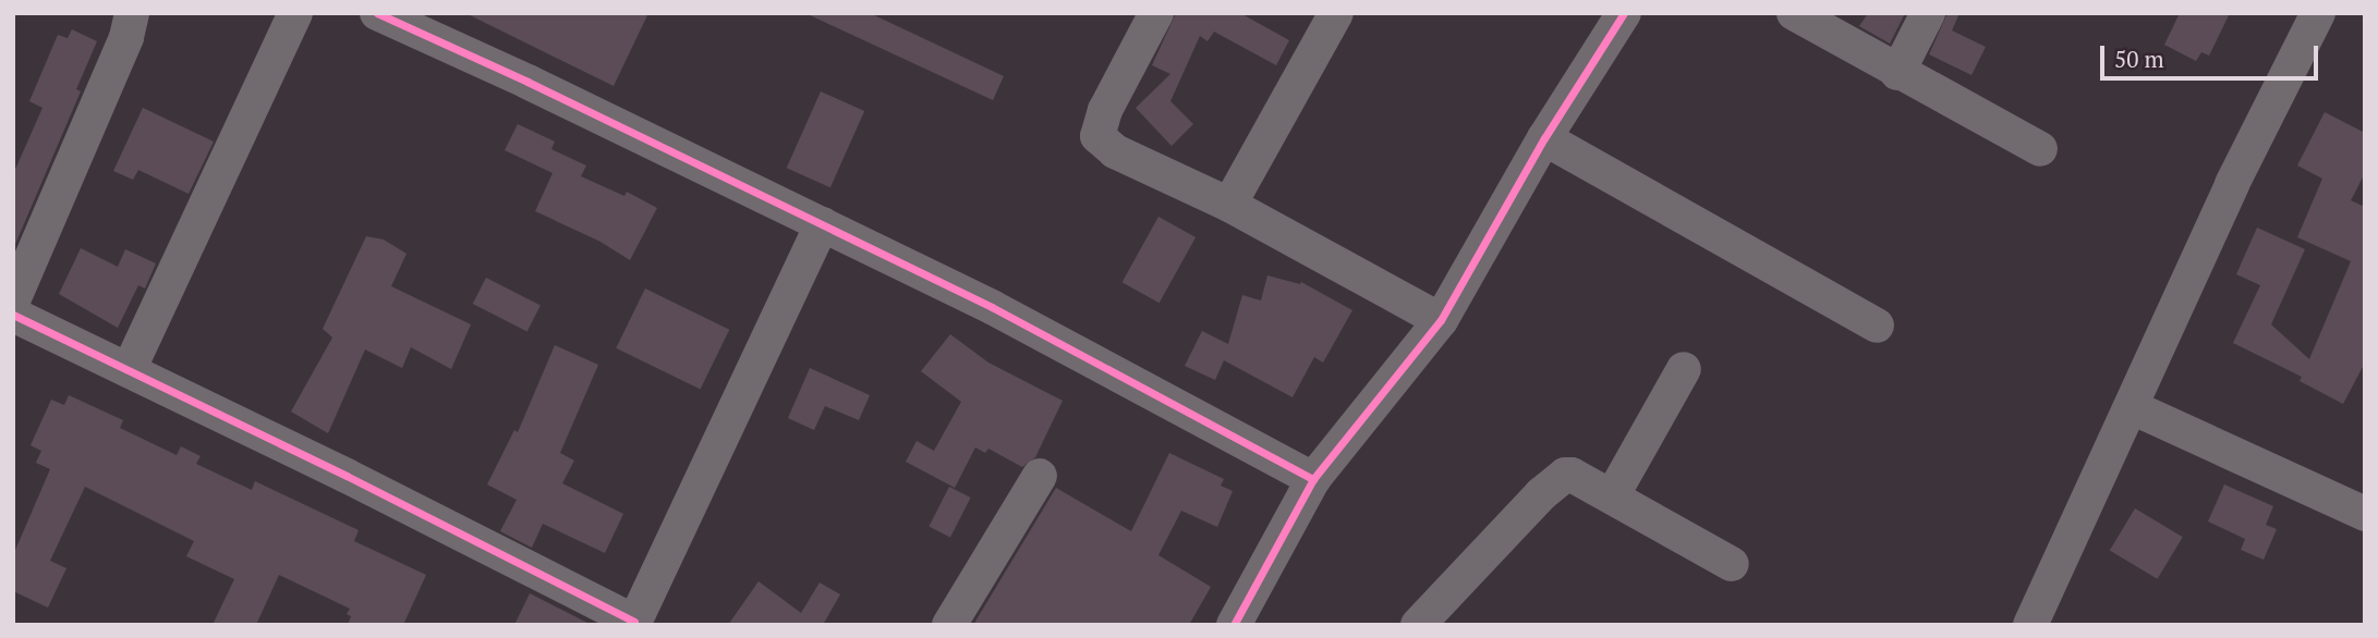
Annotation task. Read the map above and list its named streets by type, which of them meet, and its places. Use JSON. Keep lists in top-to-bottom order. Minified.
{"scale_bar":"50 m"}
